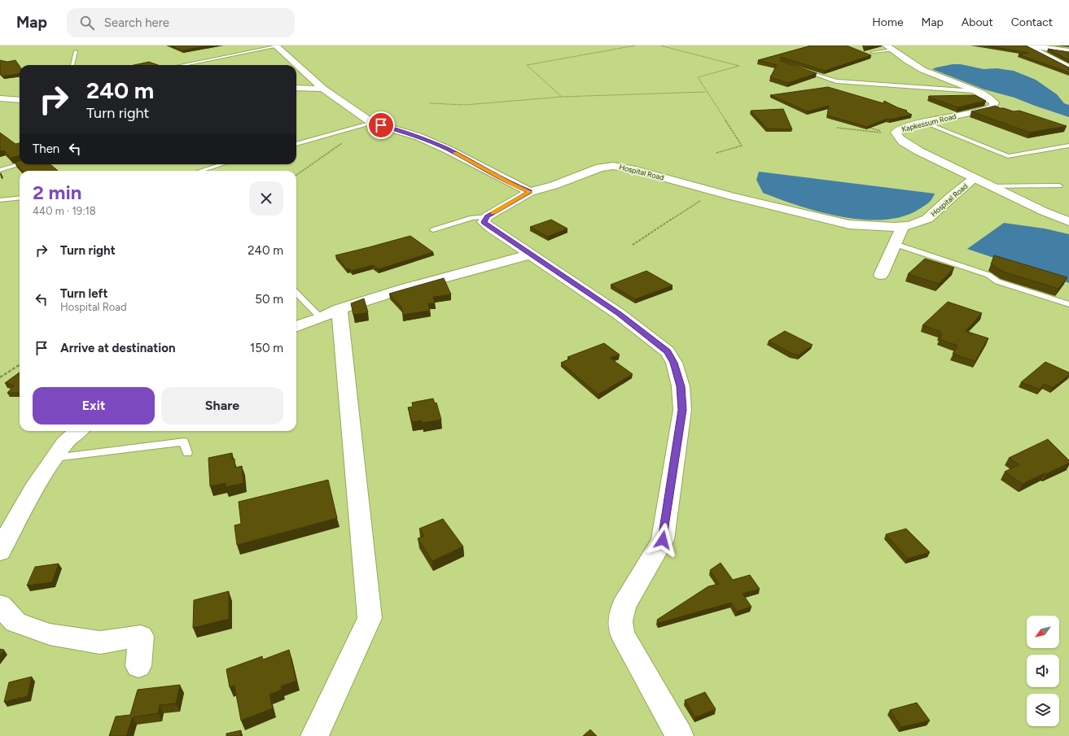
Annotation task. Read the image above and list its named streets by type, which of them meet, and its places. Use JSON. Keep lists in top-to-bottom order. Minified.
{"streets":{"street":["Kapkessum Road","Hospital Road"]},"crossings":[["Kapkessum Road","Hospital Road"]],"north":"bottom left","page":{"header":"Map","search":"Search here","nav":["Home","Map","About","Contact"],"turn":["240 m","Turn right"],"then":"Then","heading":["2 min","440 m · 19:18"],"list":[{"name":"Turn right","value":"240 m"},{"name":"Turn left","note":"Hospital Road","value":"50 m"},{"name":"Arrive at destination","value":"150 m"}],"buttons":["Exit","Share"]}}
